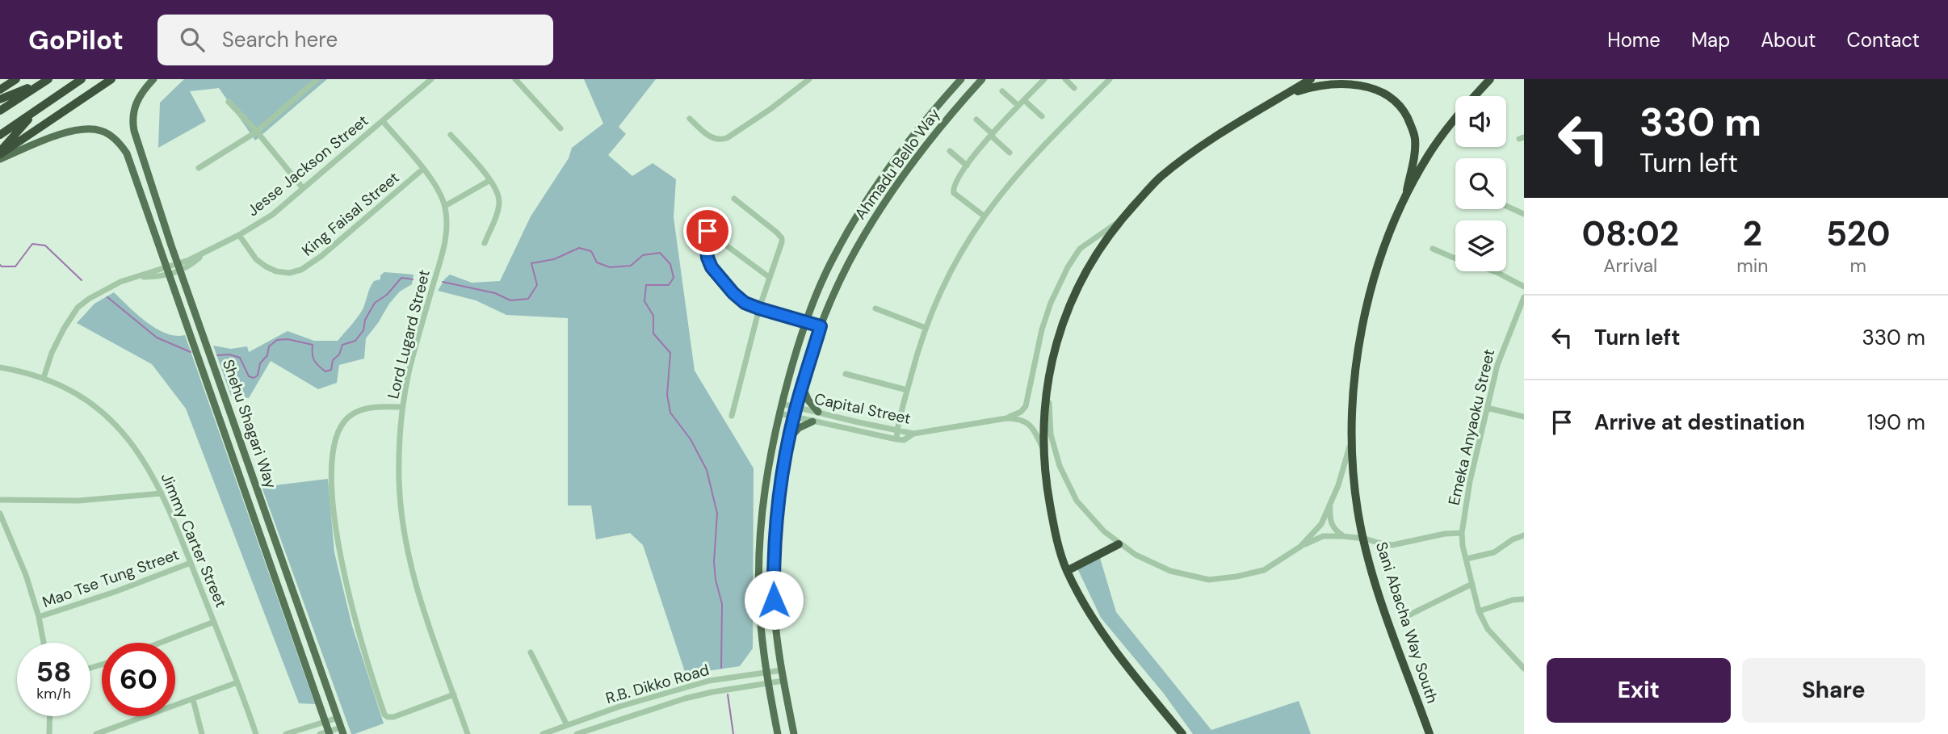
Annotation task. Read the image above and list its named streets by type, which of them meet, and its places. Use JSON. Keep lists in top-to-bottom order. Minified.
{"streets":{"highway":["Sani Abacha Way South"],"main road":["Ahmadu Bello Way","Shehu Shagari Way"],"street":["Jesse Jackson Street","King Faisal Street","Lord Lugard Street","Capital Street","Emeka Anyaoku Street","Jimmy Carter Street","Mao Tse Tung Street","R.B. Dikko Road"]},"crossings":[["Ahmadu Bello Way","Capital Street"],["Ahmadu Bello Way","R.B. Dikko Road"],["Jesse Jackson Street","King Faisal Street"],["Jesse Jackson Street","Lord Lugard Street"],["Jesse Jackson Street","Jimmy Carter Street"],["King Faisal Street","Lord Lugard Street"],["Jimmy Carter Street","Mao Tse Tung Street"]],"page":{"header":"GoPilot","search":"Search here","nav":["Home","Map","About","Contact"],"turn":["330 m","Turn left"],"eta":["08:02","Arrival","2","min","520","m"],"list":[{"name":"Turn left","value":"330 m"},{"name":"Arrive at destination","value":"190 m"}],"speed":"58 km/h","limit":"60","buttons":["Exit","Share"]}}
